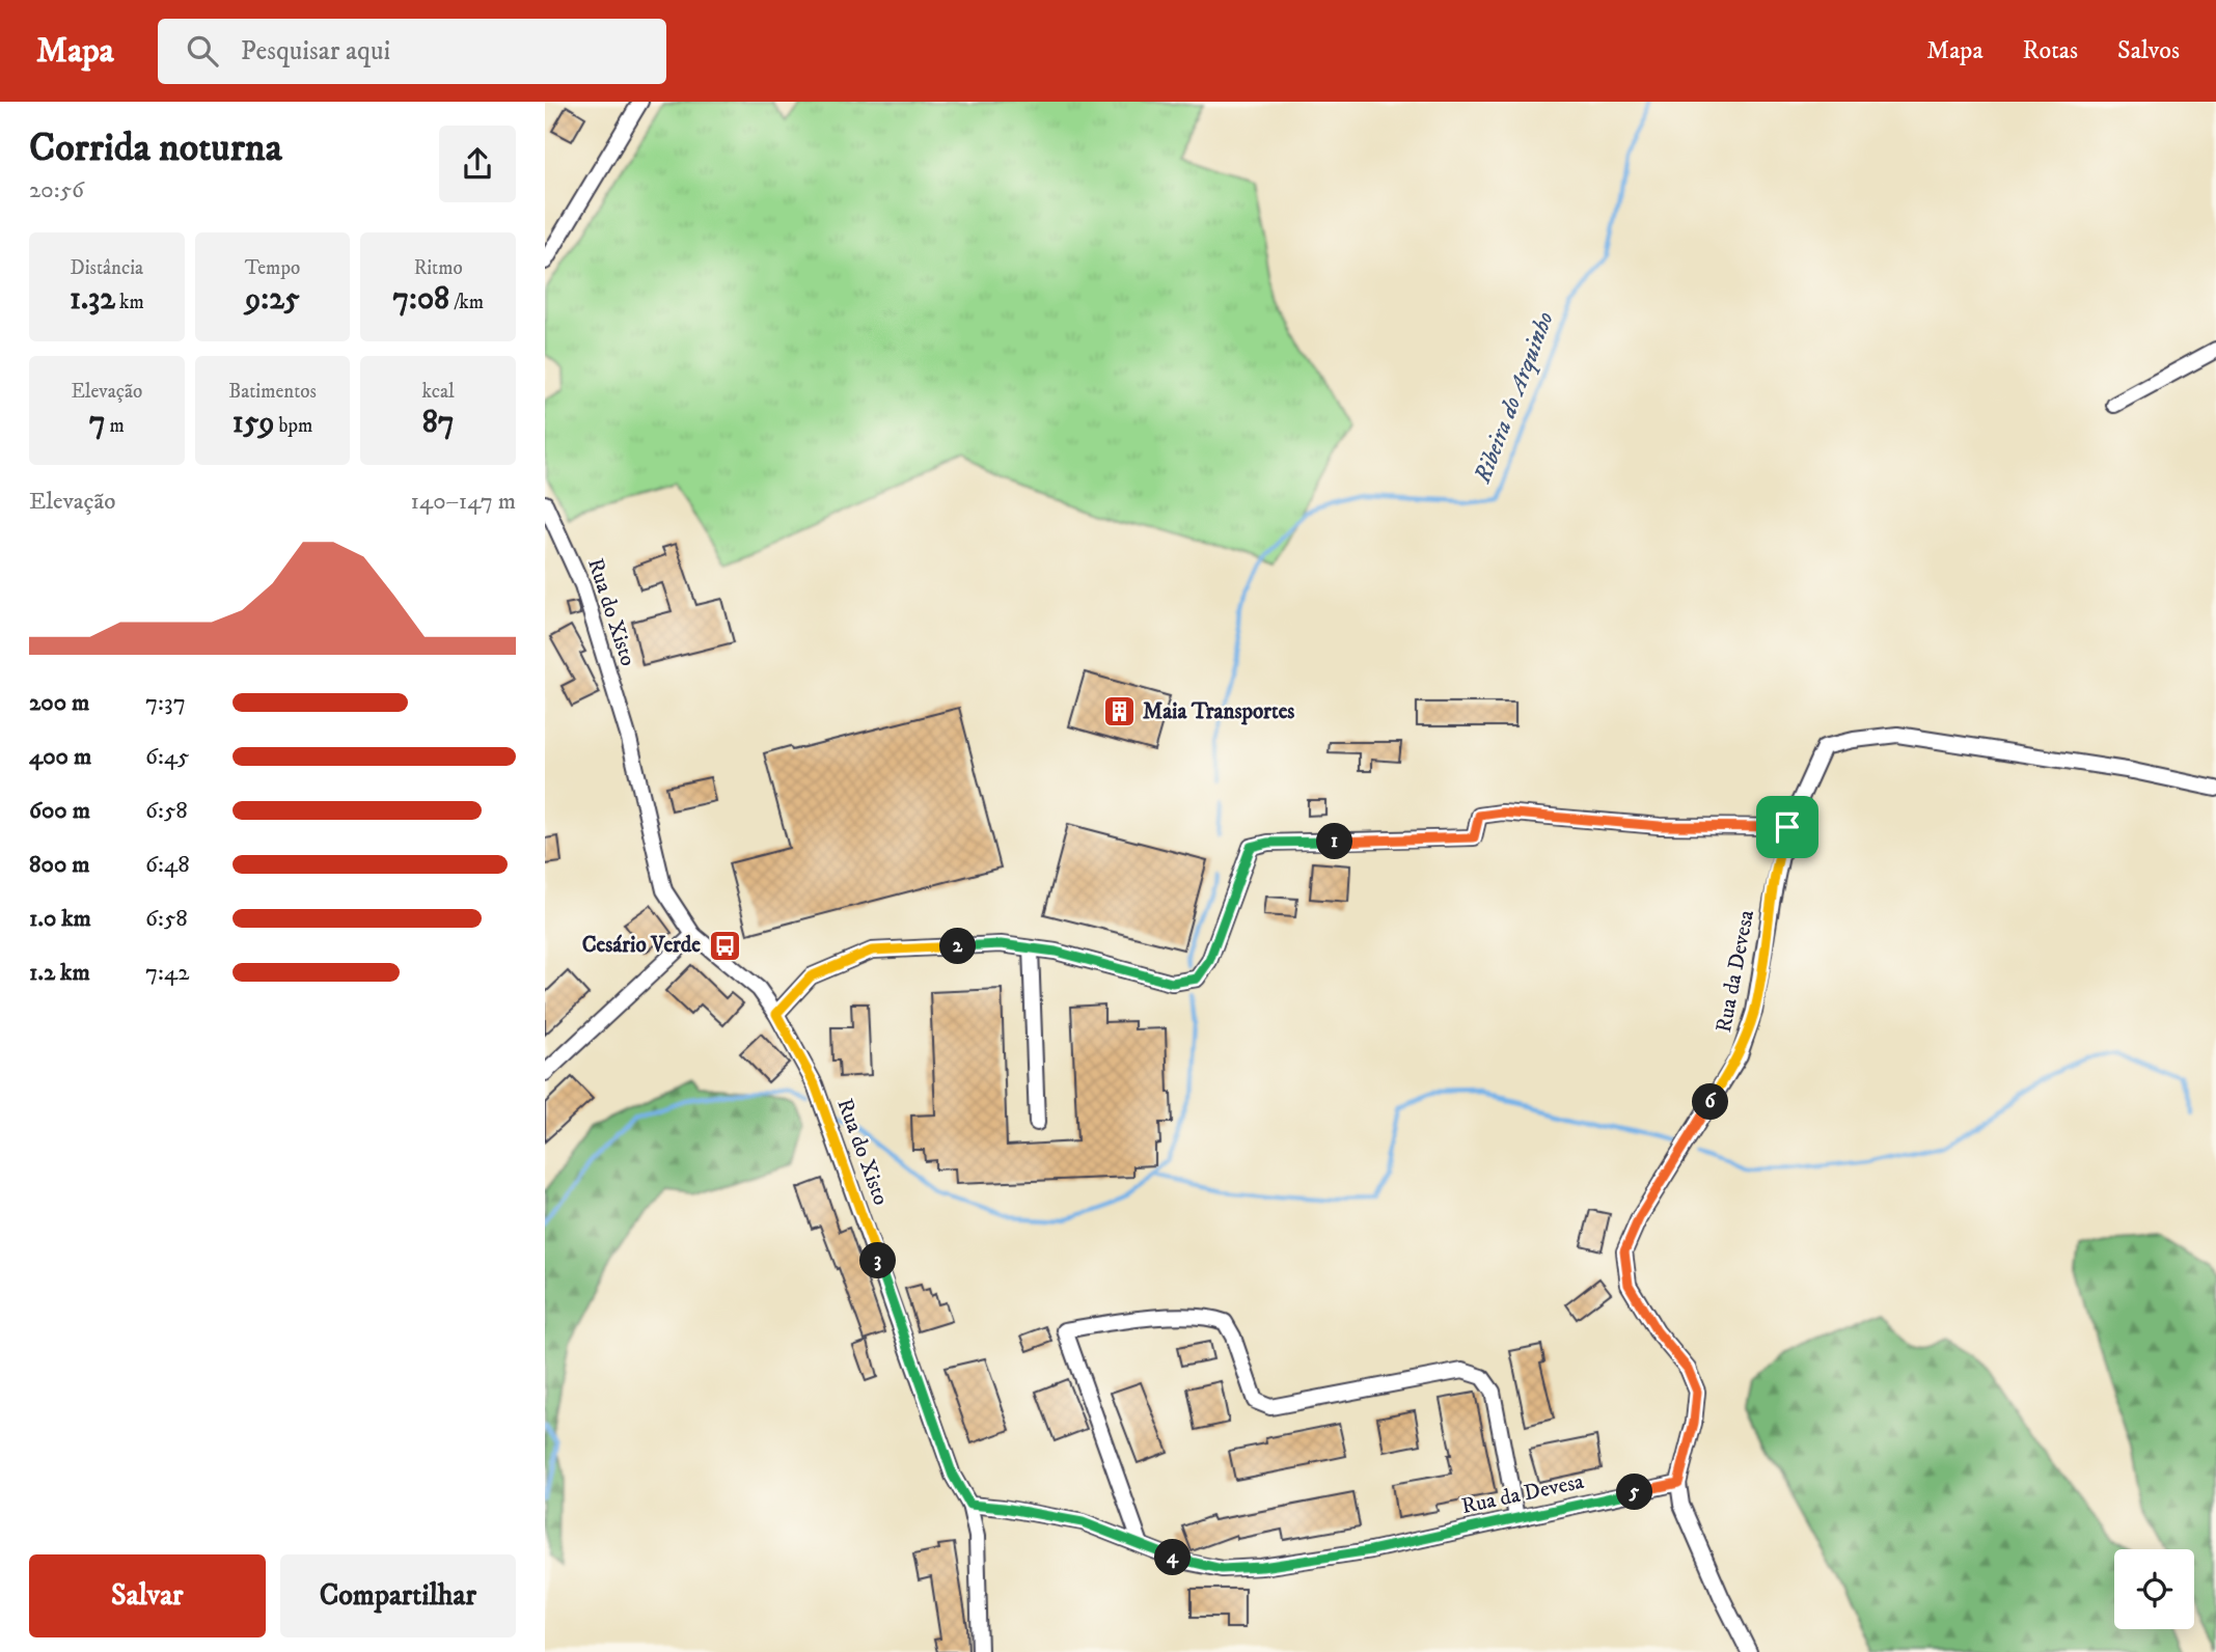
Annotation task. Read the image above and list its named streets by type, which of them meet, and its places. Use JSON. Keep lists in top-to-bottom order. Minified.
{"streets":{"street":["Rua do Xisto","Rua da Devesa"]},"crossings":[["Rua do Xisto","Rua da Devesa"]],"water":["Ribeira do Arquinho"],"places":{"building":["Maia Transportes"],"bus stop":["Cesário Verde"]},"page":{"header":"Mapa","search":"Pesquisar aqui","nav":["Mapa","Rotas","Salvos"],"heading":["Corrida noturna","20:56"],"stats":[["Distância","1.32 km"],["Tempo","9:25"],["Ritmo","7:08 /km"],["Elevação","7 m"],["Batimentos","159 bpm"],["kcal","87"]],"chart":["Elevação","140–147 m"],"list":[{"name":"200 m","note":"7:37"},{"name":"400 m","note":"6:45"},{"name":"600 m","note":"6:58"},{"name":"800 m","note":"6:48"},{"name":"1.0 km","note":"6:58"},{"name":"1.2 km","note":"7:42"}],"pins":["1","2","6","3","5","4"],"buttons":["Salvar","Compartilhar"]}}
